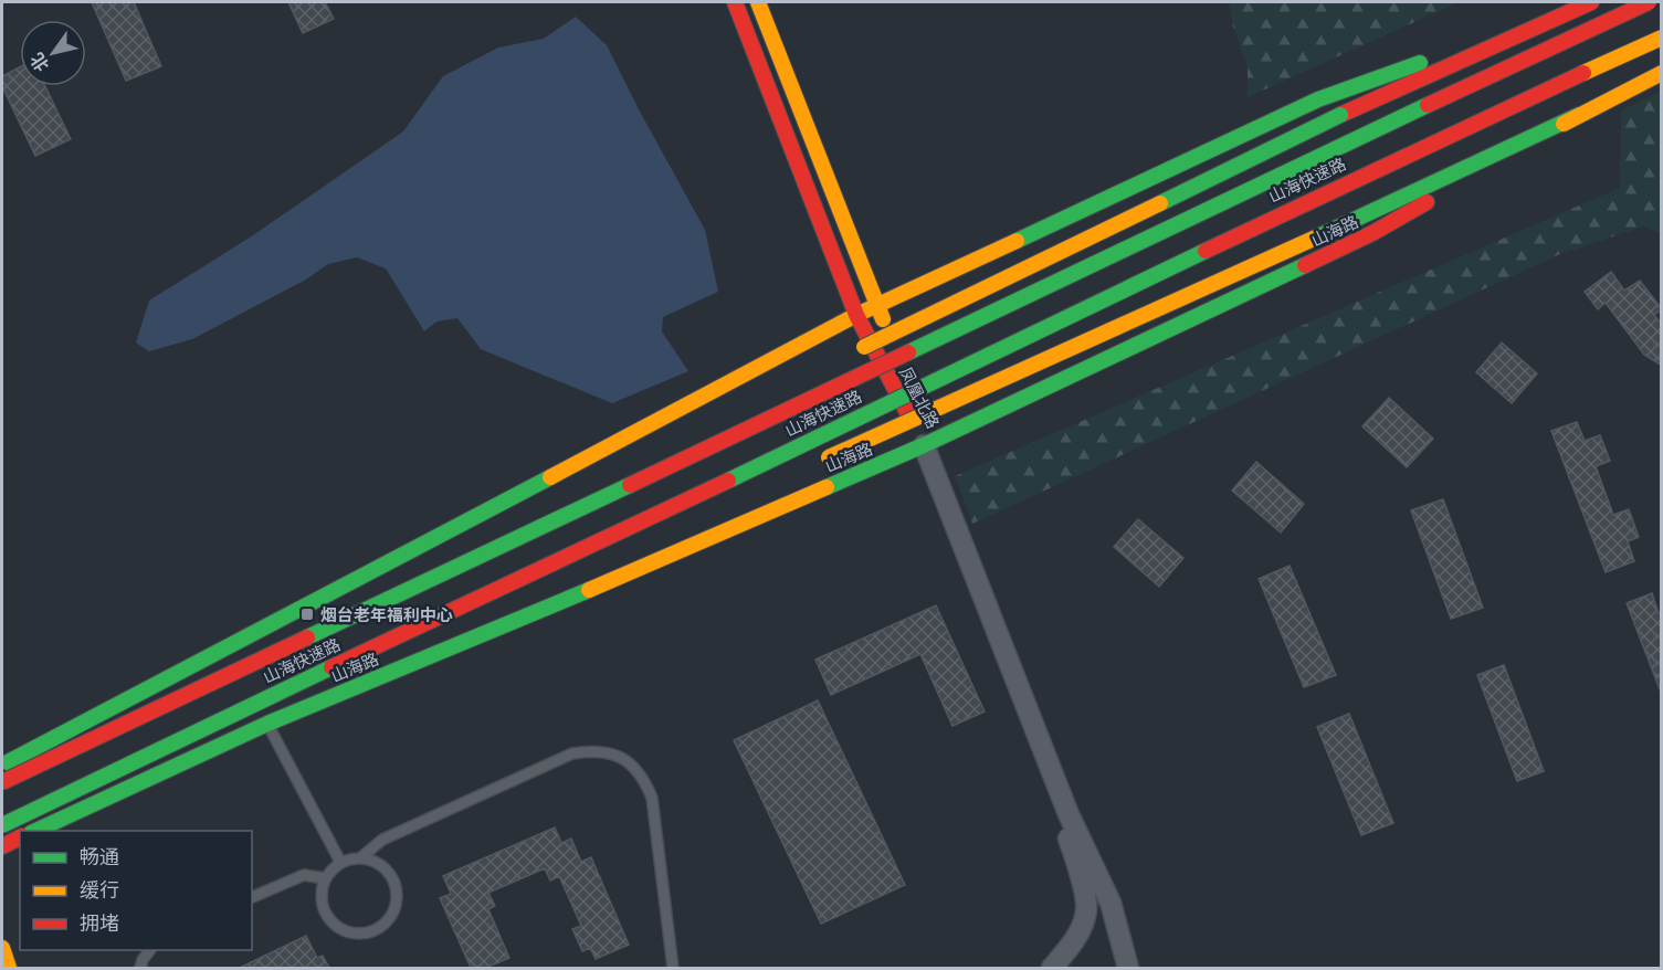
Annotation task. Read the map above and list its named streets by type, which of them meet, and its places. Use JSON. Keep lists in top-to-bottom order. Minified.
{"streets":{"main road":["山海快速路","山海路","凤凰北路"]},"crossings":[["山海路","凤凰北路"]],"places":{"transit":["烟台老年福利中心"]},"legend":["畅通","缓行","拥堵"],"north":"bottom left"}
